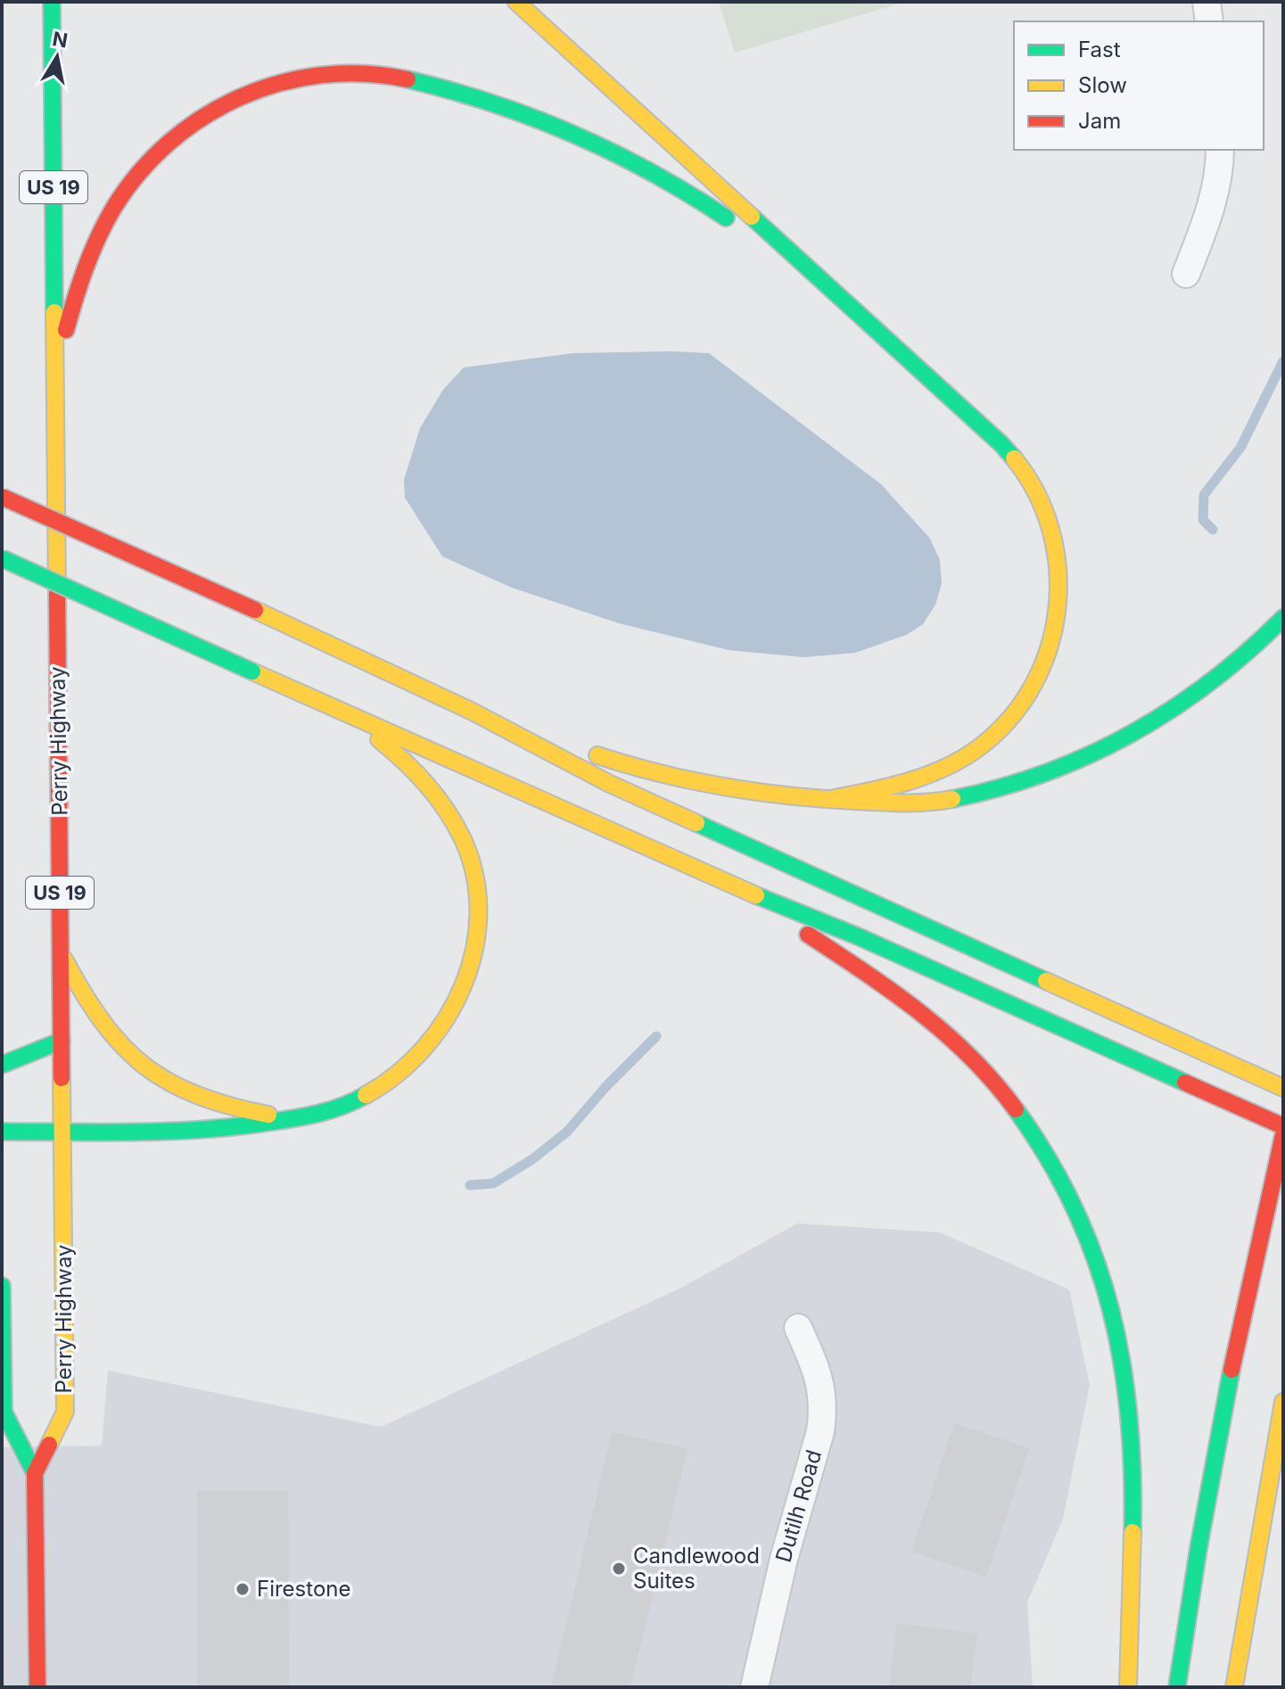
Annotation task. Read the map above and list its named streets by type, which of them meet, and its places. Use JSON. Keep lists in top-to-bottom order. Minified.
{"streets":{"highway":["US 19","Perry Highway"],"street":["Dutilh Road"]},"places":["Candlewood Suites","Firestone"],"legend":["Fast","Slow","Jam"],"north":"top"}
